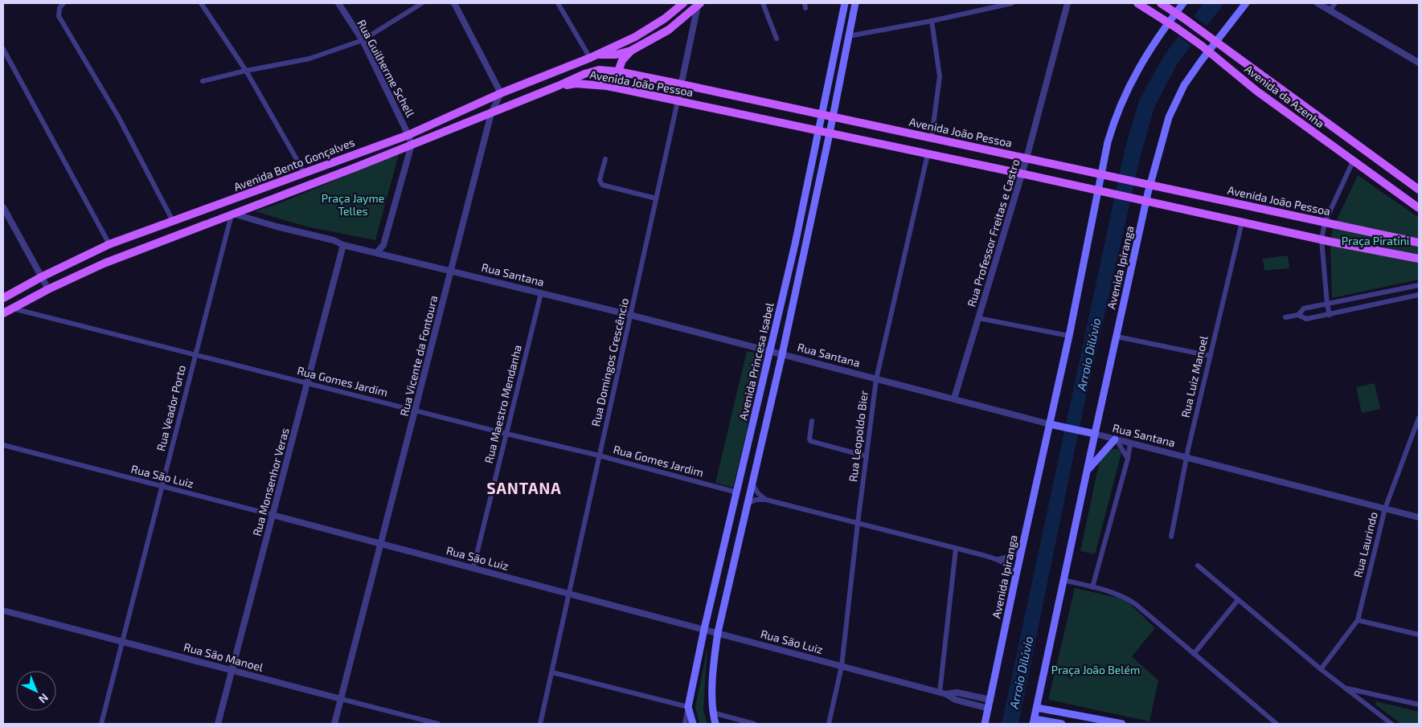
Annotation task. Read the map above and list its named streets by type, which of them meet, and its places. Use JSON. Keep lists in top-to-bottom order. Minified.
{"streets":{"main road":["Avenida João Pessoa","Avenida da Azenha","Avenida Bento Gonçalves","Avenida Ipiranga","Rua Santana","Avenida Princesa Isabel"],"street":["Rua Guilherme Schell","Rua Professor Freitas e Castro","Rua Vicente da Fontoura","Rua Domingos Crescêncio","Rua Luiz Manoel","Rua Gomes Jardim","Rua Maestro Mendanha","Rua Veador Porto","Rua Leopoldo Bier","Rua São Luiz","Rua Monsenhor Veras","Rua Laurindo","Rua São Manoel"]},"crossings":[["Rua Guilherme Schell","Avenida Bento Gonçalves"],["Avenida João Pessoa","Rua Professor Freitas e Castro"],["Avenida João Pessoa","Avenida Ipiranga"],["Avenida João Pessoa","Avenida Princesa Isabel"],["Avenida João Pessoa","Rua Domingos Crescêncio"],["Avenida João Pessoa","Rua Luiz Manoel"],["Avenida João Pessoa","Rua Leopoldo Bier"],["Avenida da Azenha","Avenida Ipiranga"],["Avenida Bento Gonçalves","Rua Vicente da Fontoura"],["Avenida Bento Gonçalves","Rua Domingos Crescêncio"],["Rua Professor Freitas e Castro","Rua Santana"],["Avenida Ipiranga","Rua Santana"],["Avenida Ipiranga","Rua São Luiz"],["Rua Santana","Rua Vicente da Fontoura"],["Rua Santana","Avenida Princesa Isabel"],["Rua Santana","Rua Domingos Crescêncio"],["Rua Santana","Rua Luiz Manoel"],["Rua Santana","Rua Maestro Mendanha"],["Rua Santana","Rua Veador Porto"],["Rua Santana","Rua Leopoldo Bier"],["Rua Santana","Rua Monsenhor Veras"],["Rua Santana","Rua Laurindo"],["Rua Vicente da Fontoura","Rua Gomes Jardim"],["Rua Vicente da Fontoura","Rua São Luiz"],["Rua Vicente da Fontoura","Rua São Manoel"],["Avenida Princesa Isabel","Rua Gomes Jardim"],["Avenida Princesa Isabel","Rua São Luiz"],["Rua Domingos Crescêncio","Rua Gomes Jardim"],["Rua Domingos Crescêncio","Rua São Luiz"],["Rua Gomes Jardim","Rua Maestro Mendanha"],["Rua Gomes Jardim","Rua Veador Porto"],["Rua Gomes Jardim","Rua Monsenhor Veras"],["Rua Maestro Mendanha","Rua São Luiz"],["Rua Veador Porto","Rua São Luiz"],["Rua Veador Porto","Rua São Manoel"],["Rua Leopoldo Bier","Rua São Luiz"],["Rua São Luiz","Rua Monsenhor Veras"],["Rua Monsenhor Veras","Rua São Manoel"]],"districts":["SANTANA"],"water":["Arroio Dilúvio"],"parks":["Praça Jayme Telles","Praça Piratini","Praça João Belém"],"north":"bottom right"}
